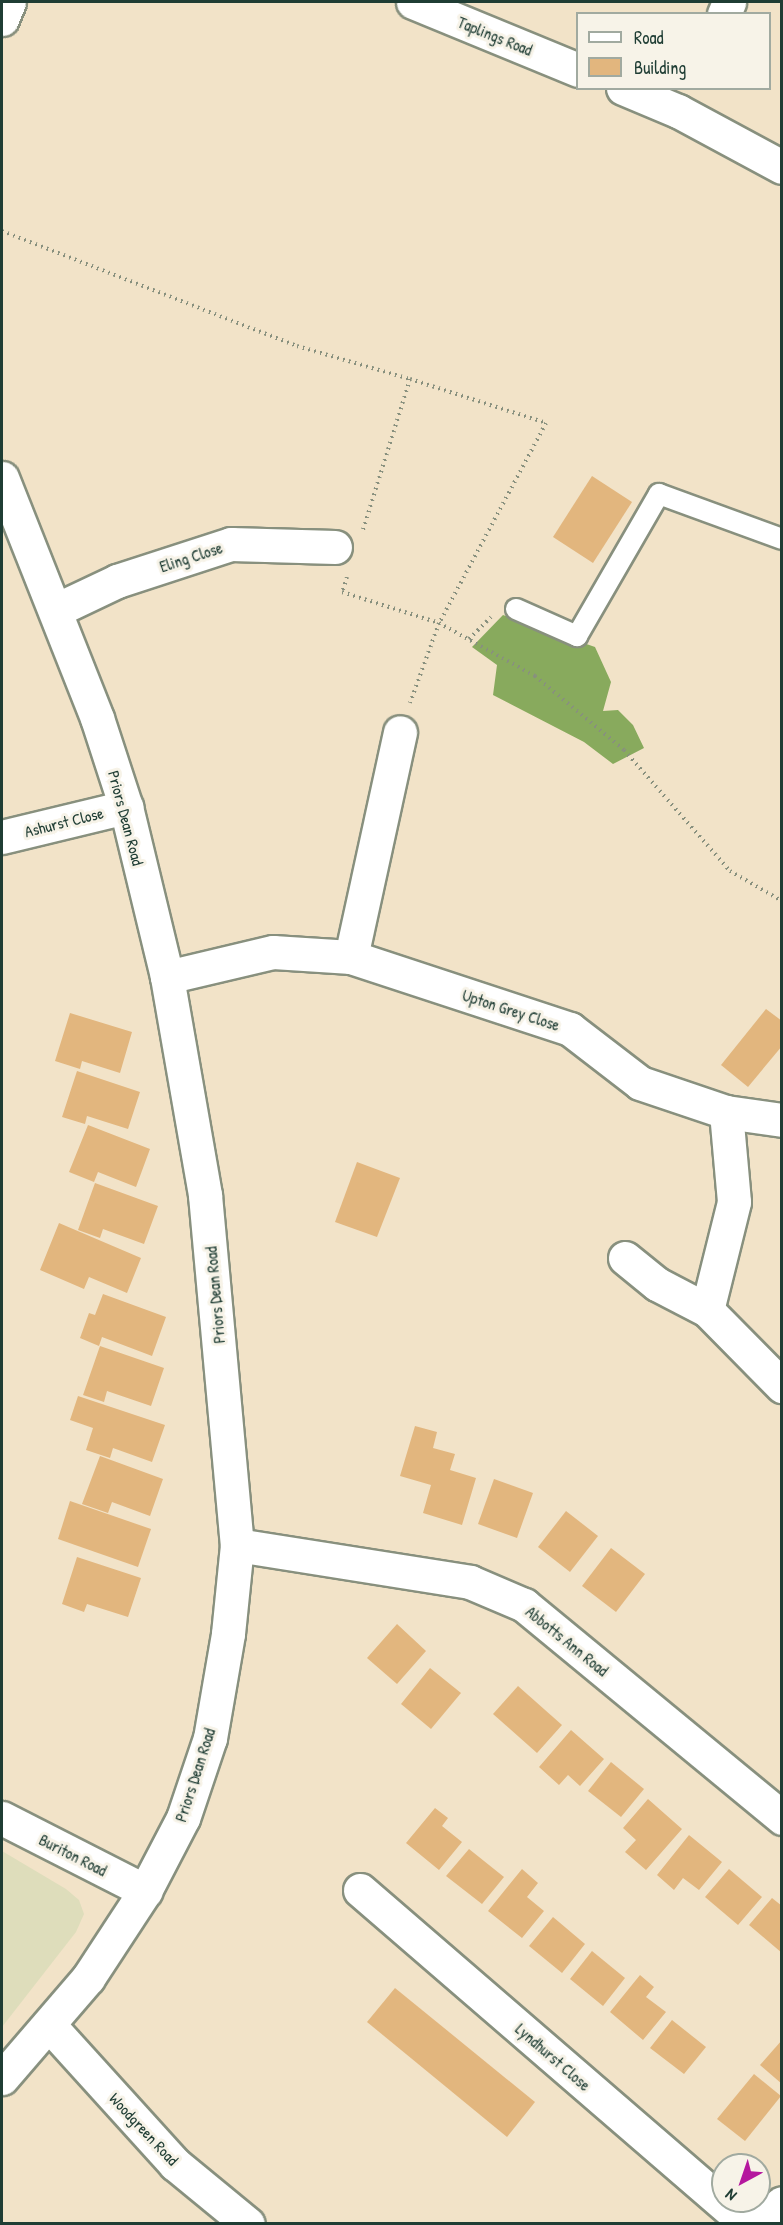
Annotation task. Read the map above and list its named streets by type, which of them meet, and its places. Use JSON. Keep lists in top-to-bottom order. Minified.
{"streets":{"street":["Taplings Road","Eling Close","Priors Dean Road","Ashurst Close","Upton Grey Close","Abbotts Ann Road","Buriton Road","Lyndhurst Close","Woodgreen Road"]},"crossings":[["Eling Close","Priors Dean Road"],["Priors Dean Road","Ashurst Close"],["Priors Dean Road","Upton Grey Close"],["Priors Dean Road","Abbotts Ann Road"],["Priors Dean Road","Buriton Road"],["Priors Dean Road","Woodgreen Road"]],"legend":["Road","Building"],"north":"bottom left"}
